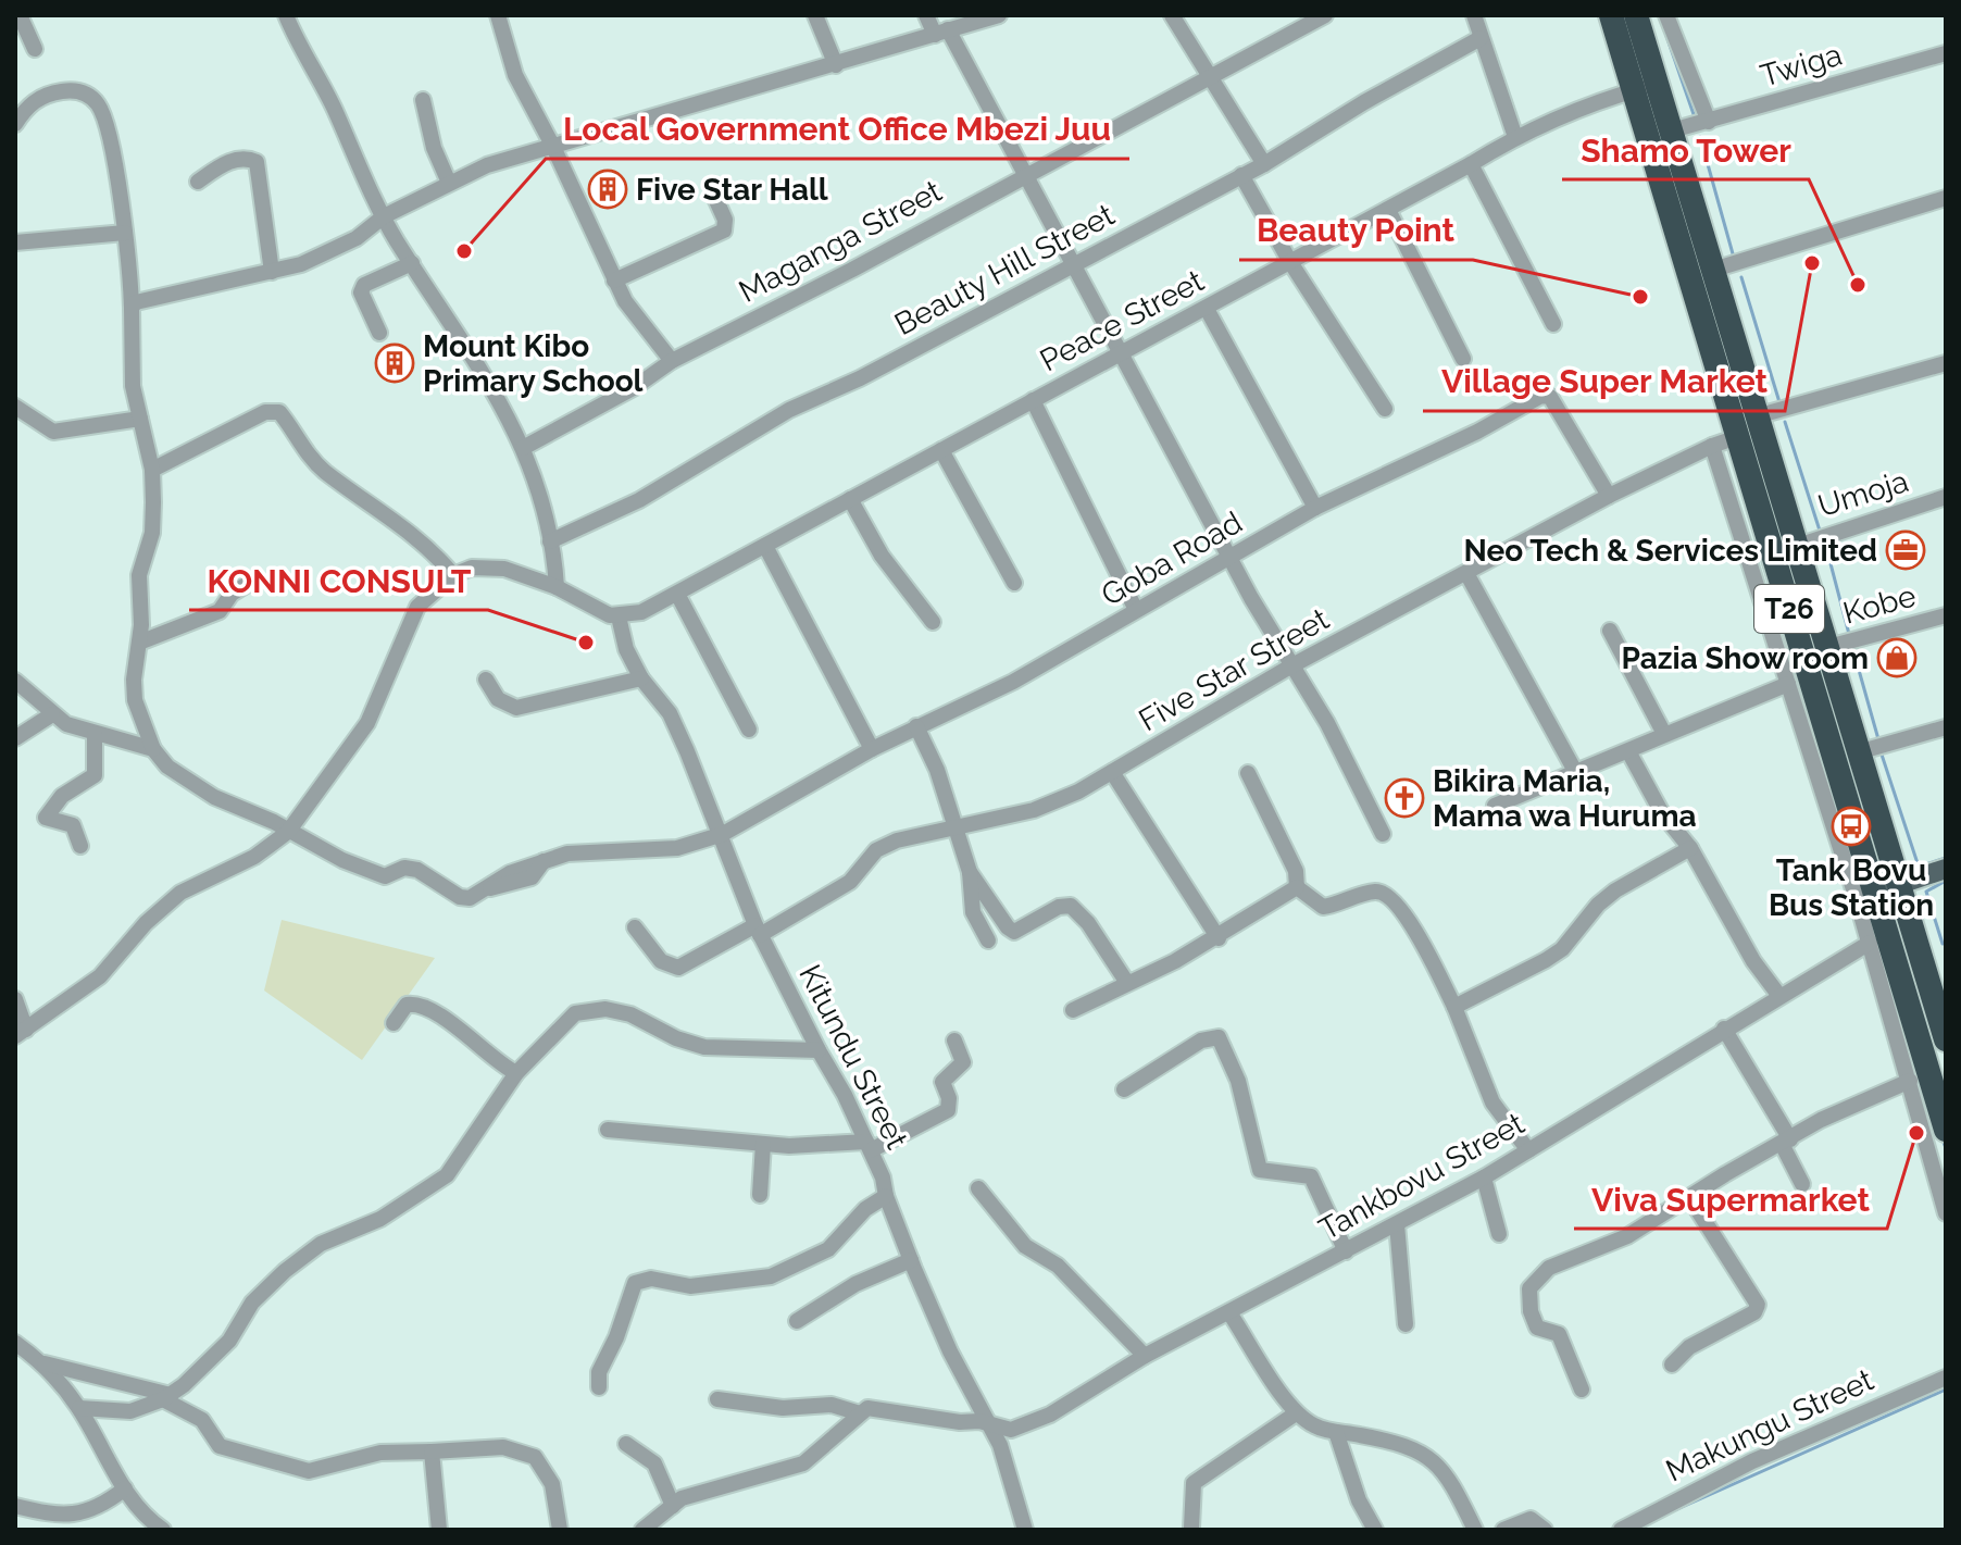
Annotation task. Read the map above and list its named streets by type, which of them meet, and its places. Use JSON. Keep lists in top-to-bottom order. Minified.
{"streets":{"highway":["T26"],"street":["Twiga","Maganga Street","Beauty Hill Street","Peace Street","Umoja","Goba Road","Kobe","Five Star Street","Kitundu Street","Tankbovu Street","Makungu Street"]},"crossings":[["Twiga","T26"],["Peace Street","T26"],["Peace Street","Kitundu Street"],["Umoja","T26"],["Goba Road","Five Star Street"],["Goba Road","Kitundu Street"],["Kobe","T26"],["T26","Five Star Street"],["Five Star Street","Kitundu Street"],["Kitundu Street","Tankbovu Street"]],"places":{"building":["Five Star Hall","Mount Kibo Primary School"],"other":["Local Government Office Mbezi Juu","Village Super Market","Shamo Tower","Beauty Point","KONNI CONSULT","Viva Supermarket"],"office":["Neo Tech & Services Limited"],"shop":["Pazia Show room"],"church":["Bikira Maria, Mama wa Huruma"],"bus stop":["Tank Bovu Bus Station"]}}
